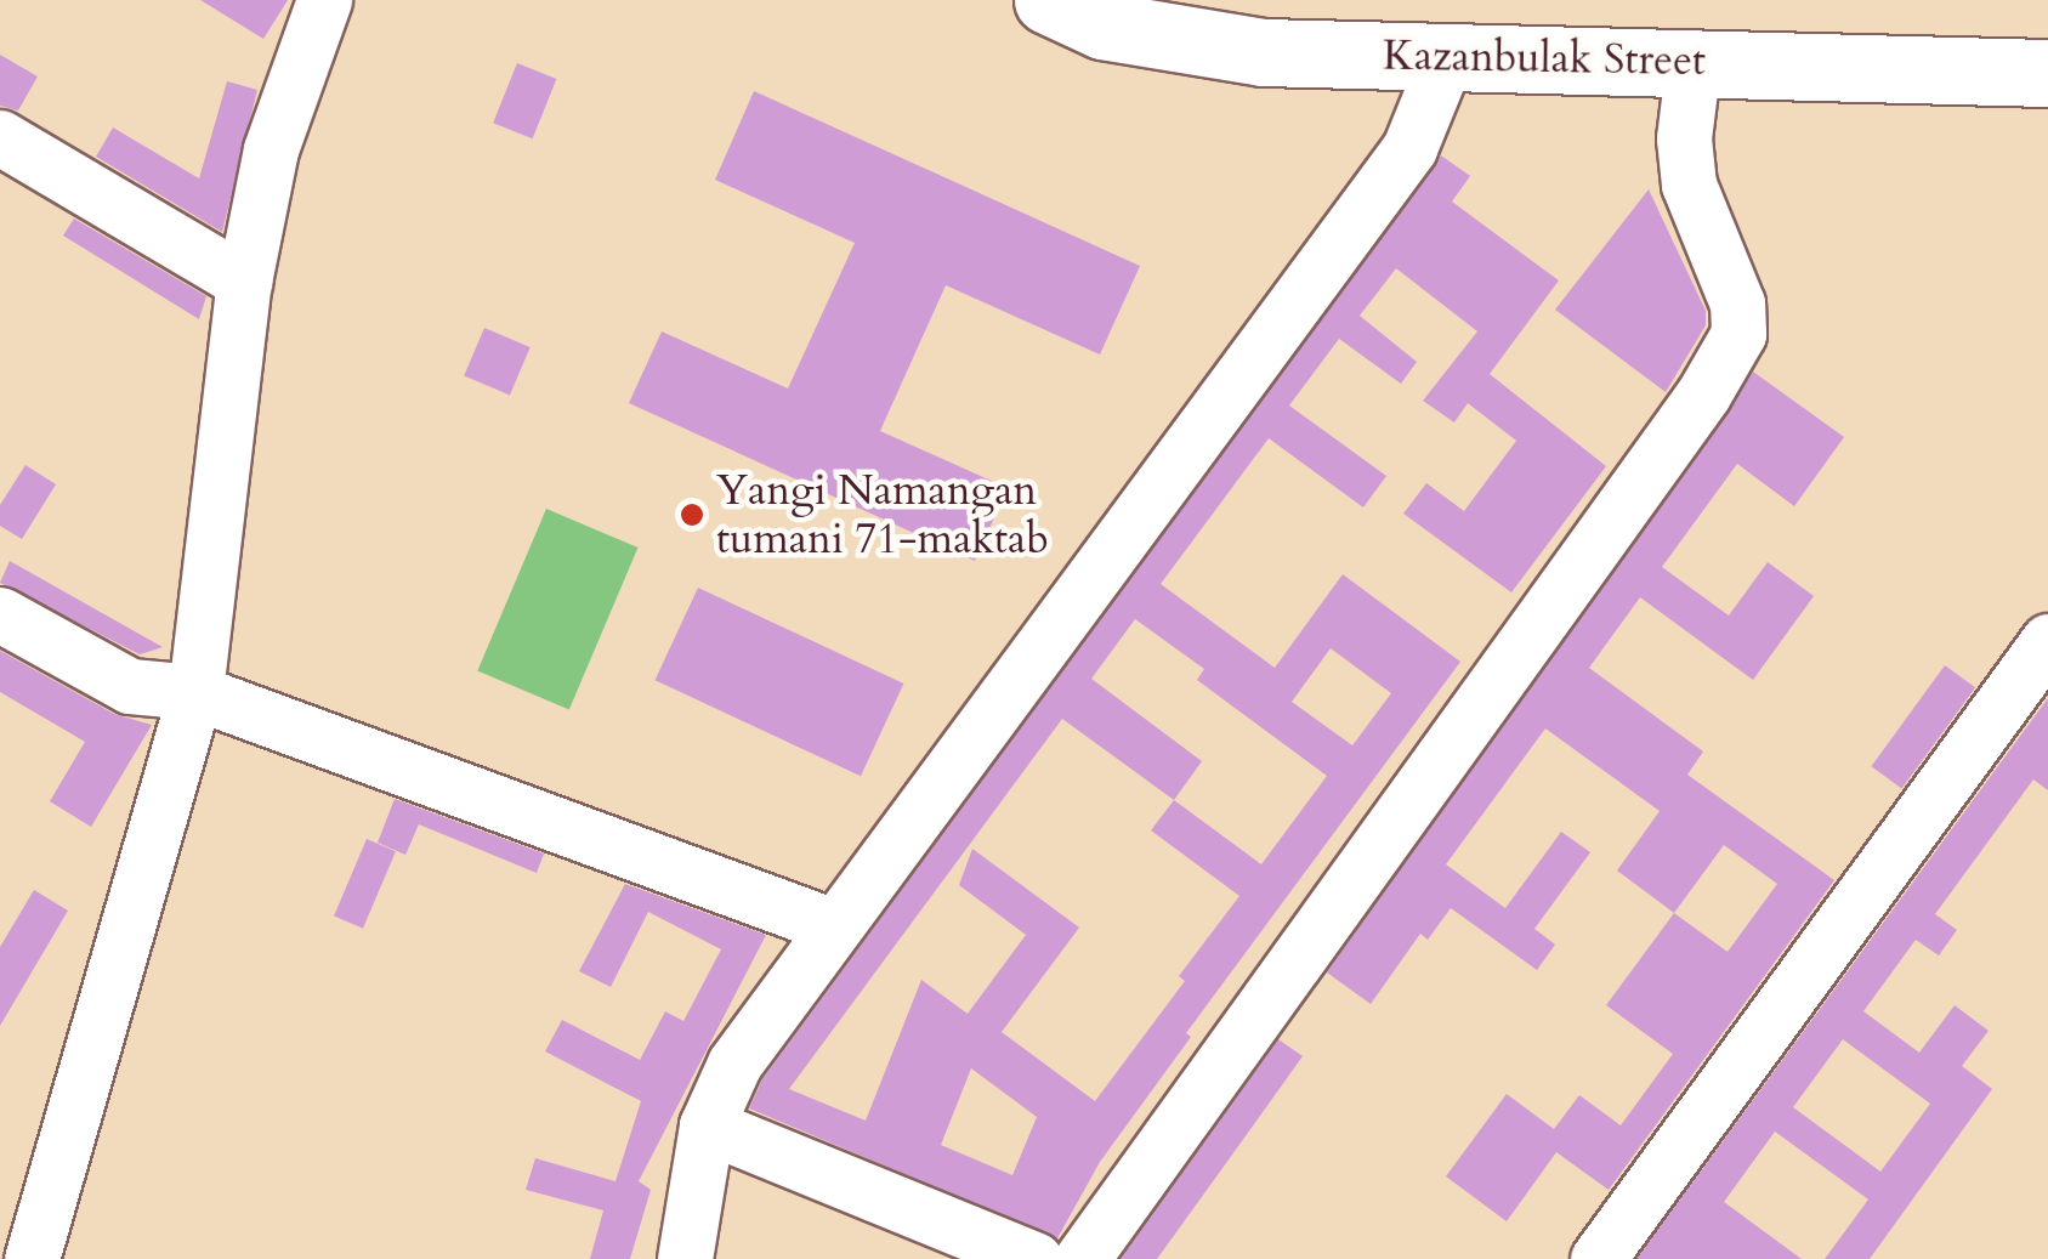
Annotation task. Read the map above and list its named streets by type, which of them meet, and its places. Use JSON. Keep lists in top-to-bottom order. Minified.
{"streets":{"main road":["Kazanbulak Street"]},"places":["Yangi Namangan tumani 71-maktab"]}
